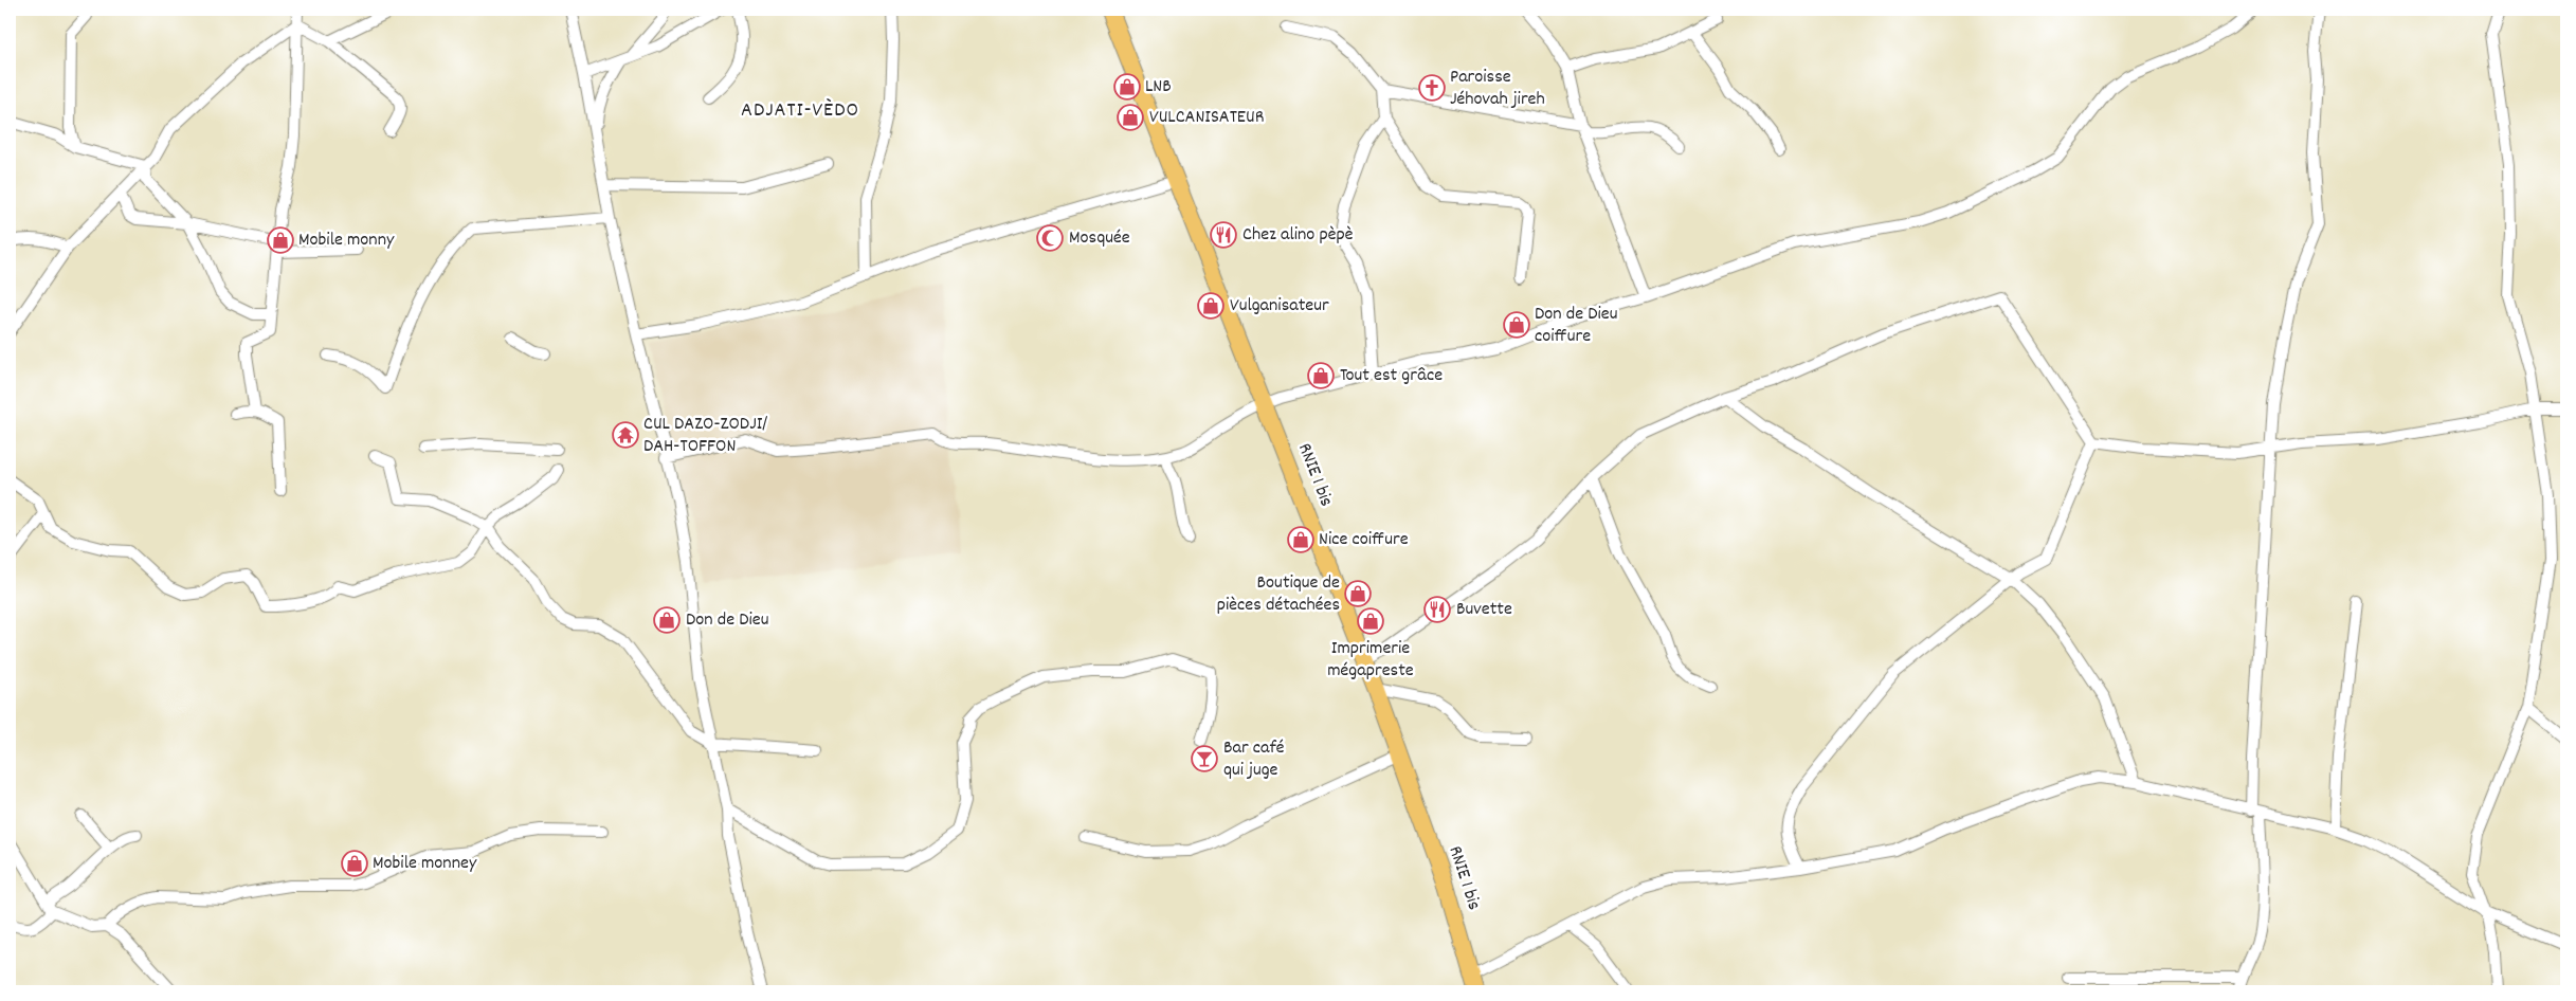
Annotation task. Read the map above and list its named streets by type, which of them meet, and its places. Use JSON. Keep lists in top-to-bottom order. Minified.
{"streets":{"main road":["RNIE 1 bis"]},"districts":["ADJATI-VÈDO"],"places":{"shop":["LNB","VULCANISATEUR","Mobile monny","Vulganisateur","Don de Dieu coiffure","Tout est grâce","Nice coiffure","Boutique de pièces détachées","Don de Dieu","Imprimerie mégapreste","Mobile monney"],"church":["Paroisse Jéhovah jireh"],"restaurant":["Chez alino pèpè","Buvette"],"mosque":["Mosquée"],"temple":["CUL DAZO-ZODJI/ DAH-TOFFON"],"bar":["Bar café qui juge"]}}
